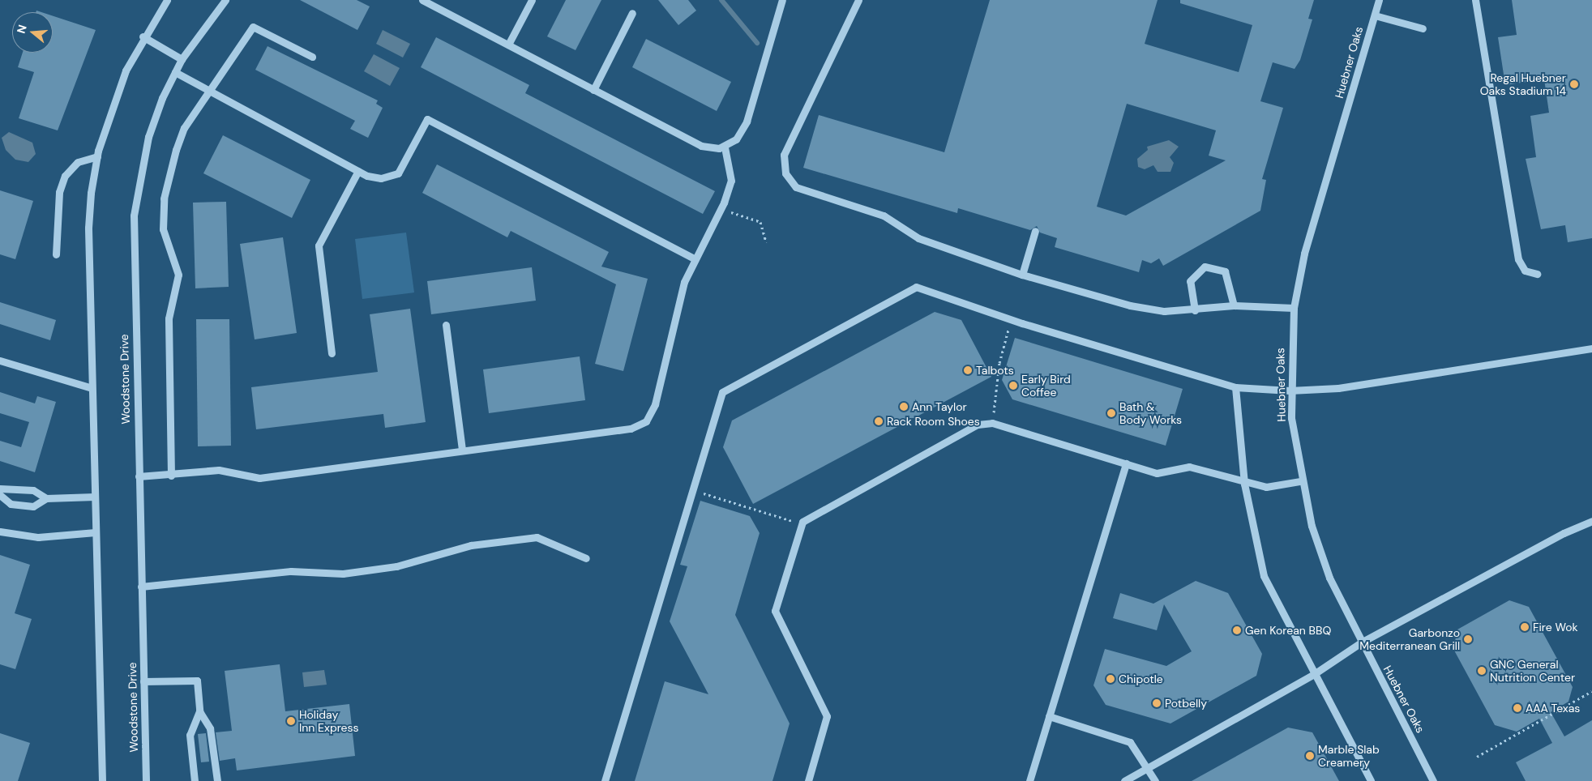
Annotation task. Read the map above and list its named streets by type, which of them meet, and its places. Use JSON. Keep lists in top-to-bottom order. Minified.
{"streets":{"street":["Huebner Oaks","Woodstone Drive"]},"places":["Regal Huebner Oaks Stadium 14","Talbots","Early Bird Coffee","Ann Taylor","Bath & Body Works","Rack Room Shoes","Fire Wok","Gen Korean BBQ","Garbonzo Mediterranean Grill","GNC General Nutrition Center","Chipotle","Potbelly","AAA Texas","Holiday Inn Express","Marble Slab Creamery"],"north":"left"}
